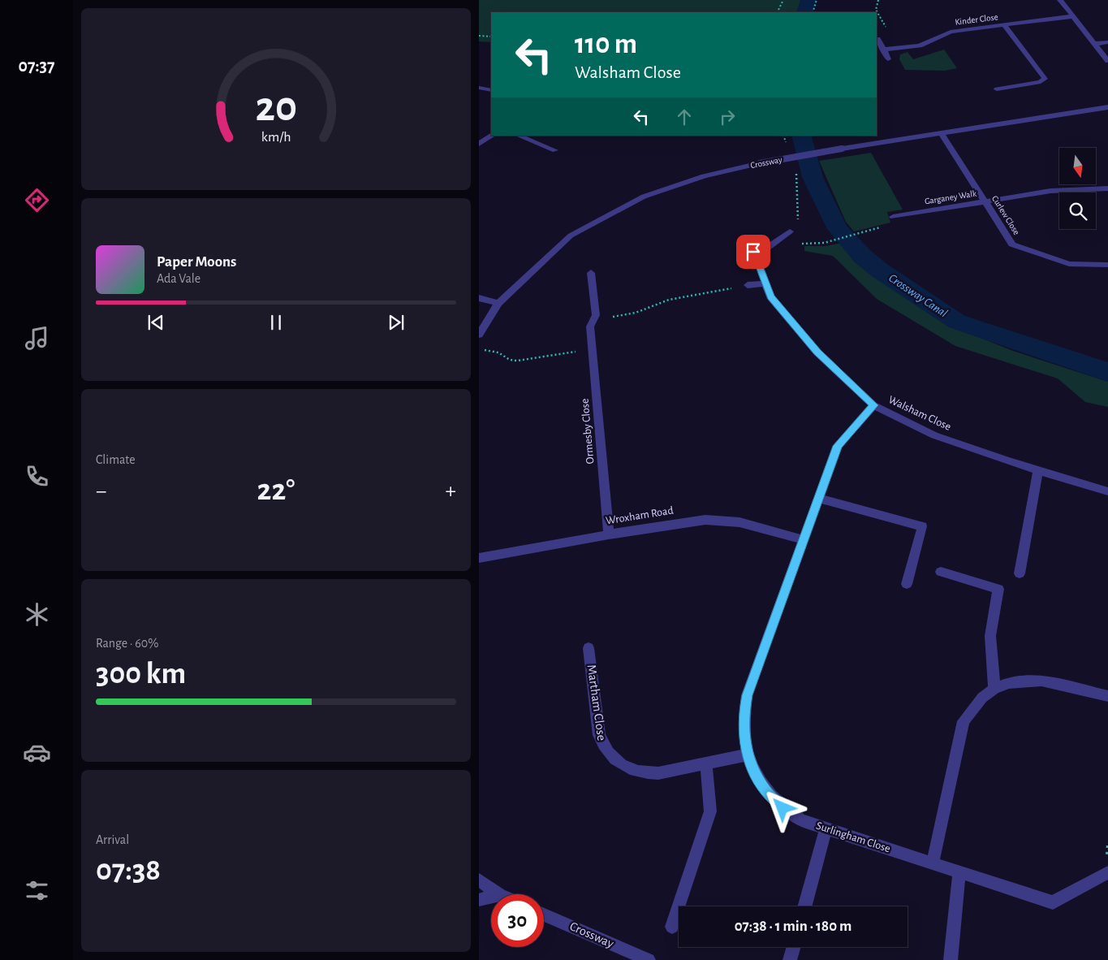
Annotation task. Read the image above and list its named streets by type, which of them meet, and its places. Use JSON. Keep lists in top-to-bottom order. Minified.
{"streets":{"street":["Kinder Close","Crossway","Garganey Walk","Curlew Close","Walsham Close","Ormesby Close","Wroxham Road","Martham Close","Surlingham Close"]},"crossings":[["Crossway","Curlew Close"],["Garganey Walk","Curlew Close"],["Walsham Close","Surlingham Close"],["Ormesby Close","Wroxham Road"],["Wroxham Road","Surlingham Close"],["Martham Close","Surlingham Close"]],"water":["Crossway Canal"],"north":"bottom","page":{"tabs":"07:37","turn":["110 m","Walsham Close"],"song":["Paper Moons","Ada Vale"],"tile":["Climate",["Range · 60%","300 km"],["Arrival","07:38"]],"heat":["−","22°","+"],"limit":"30","trip":"07:38 · 1 min · 180 m","gauge":["20","km/h"]}}
